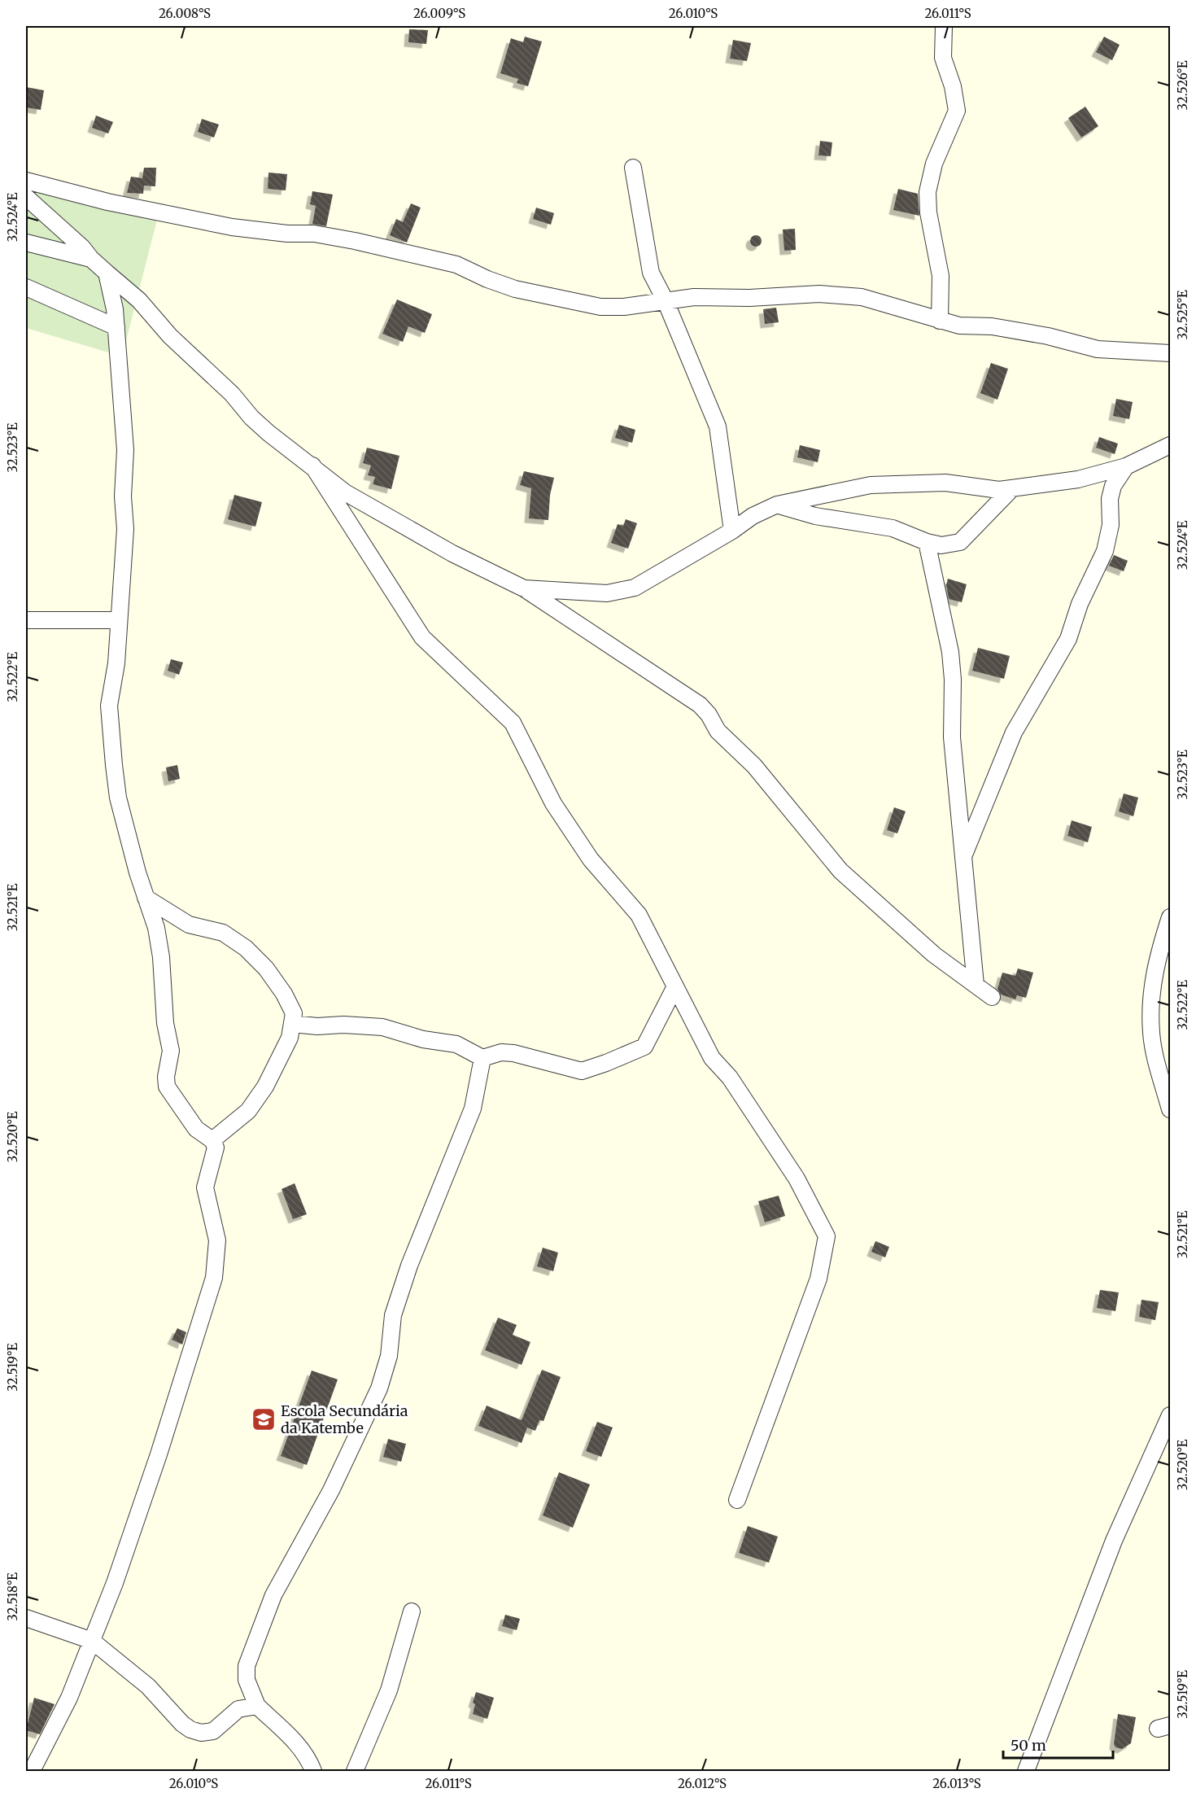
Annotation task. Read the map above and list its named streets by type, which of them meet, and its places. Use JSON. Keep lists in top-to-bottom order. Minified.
{"places":{"school or university":["Escola Secundária da Katembe"]},"scale_bar":"50 m","coordinates":["26.008°S","26.009°S","26.010°S","26.011°S","32.526°E","32.524°E","32.525°E","32.523°E","32.522°E","32.521°E","32.520°E","32.519°E","32.518°E","26.012°S","26.013°S"]}
